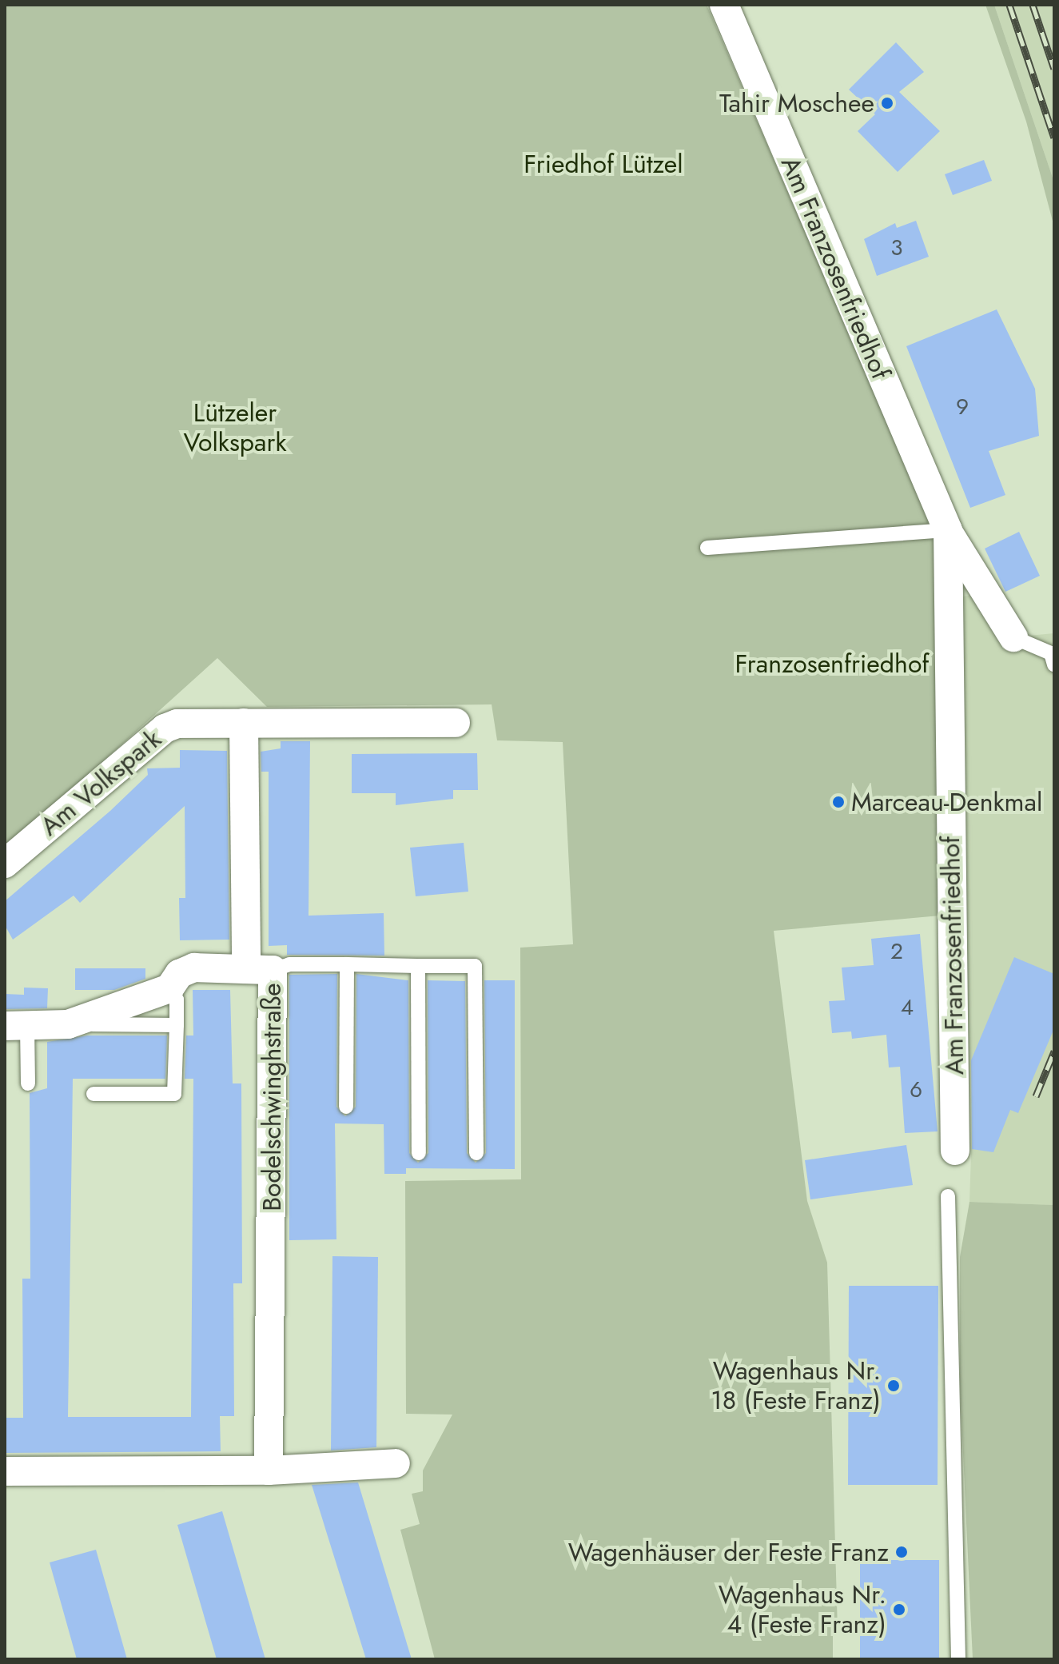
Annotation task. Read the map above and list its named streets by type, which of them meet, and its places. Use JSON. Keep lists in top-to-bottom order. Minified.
{"streets":{"street":["Am Franzosenfriedhof","Am Volkspark","Bodelschwinghstraße"]},"parks":["Friedhof Lützel","Lützeler Volkspark","Franzosenfriedhof"],"places":["Tahir Moschee","Marceau-Denkmal","Wagenhaus Nr. 18 (Feste Franz)","Wagenhäuser der Feste Franz","Wagenhaus Nr. 4 (Feste Franz)"],"house_numbers":["3","9","2","4","6"]}
